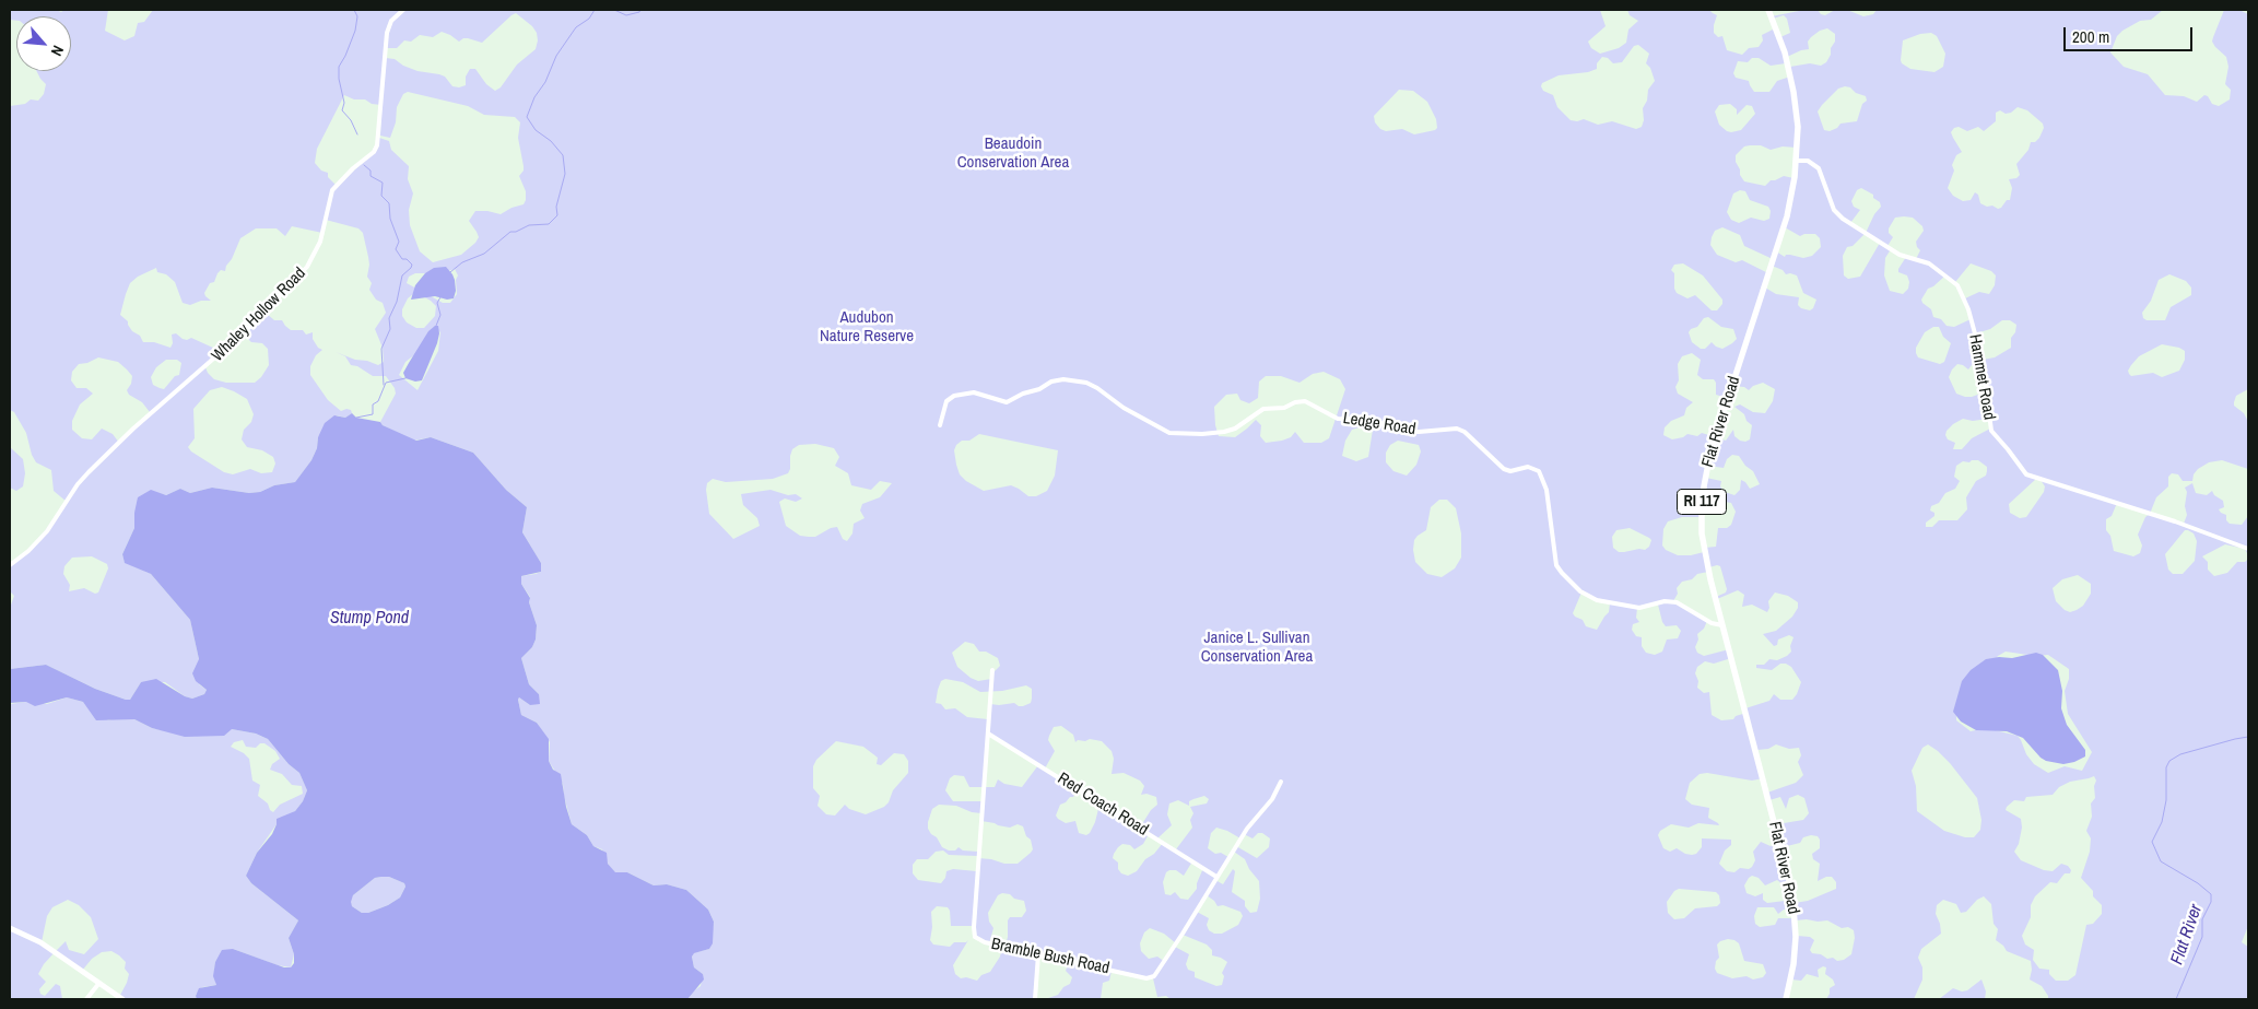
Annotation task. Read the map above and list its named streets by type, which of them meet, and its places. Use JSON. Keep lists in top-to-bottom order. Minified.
{"streets":{"main road":["Flat River Road","RI 117"],"street":["Whaley Hollow Road","Hammet Road","Ledge Road","Red Coach Road","Bramble Bush Road"]},"crossings":[["Hammet Road","Flat River Road"],["Flat River Road","Ledge Road"],["Red Coach Road","Bramble Bush Road"]],"water":["Stump Pond","Flat River"],"parks":["Beaudoin Conservation Area","Audubon Nature Reserve","Janice L. Sullivan Conservation Area"],"scale_bar":"200 m","north":"bottom right"}
